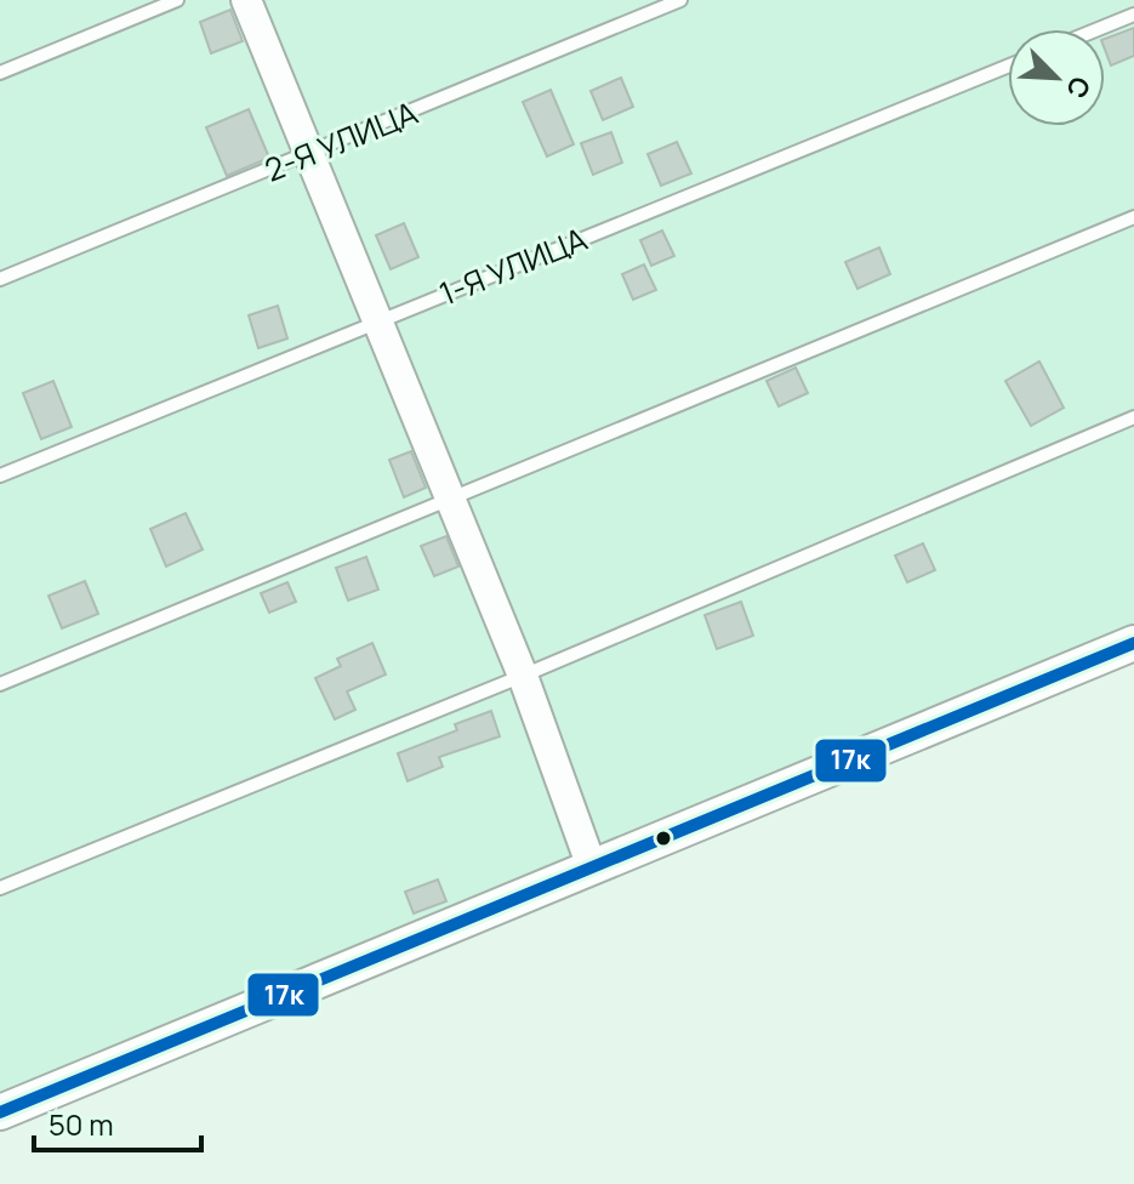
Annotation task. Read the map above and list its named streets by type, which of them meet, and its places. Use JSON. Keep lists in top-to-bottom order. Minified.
{"streets":{"lane":["2-Я УЛИЦА","1-Я УЛИЦА"]},"lines":["transit line 17к"],"scale_bar":"50 m","north":"bottom right"}
